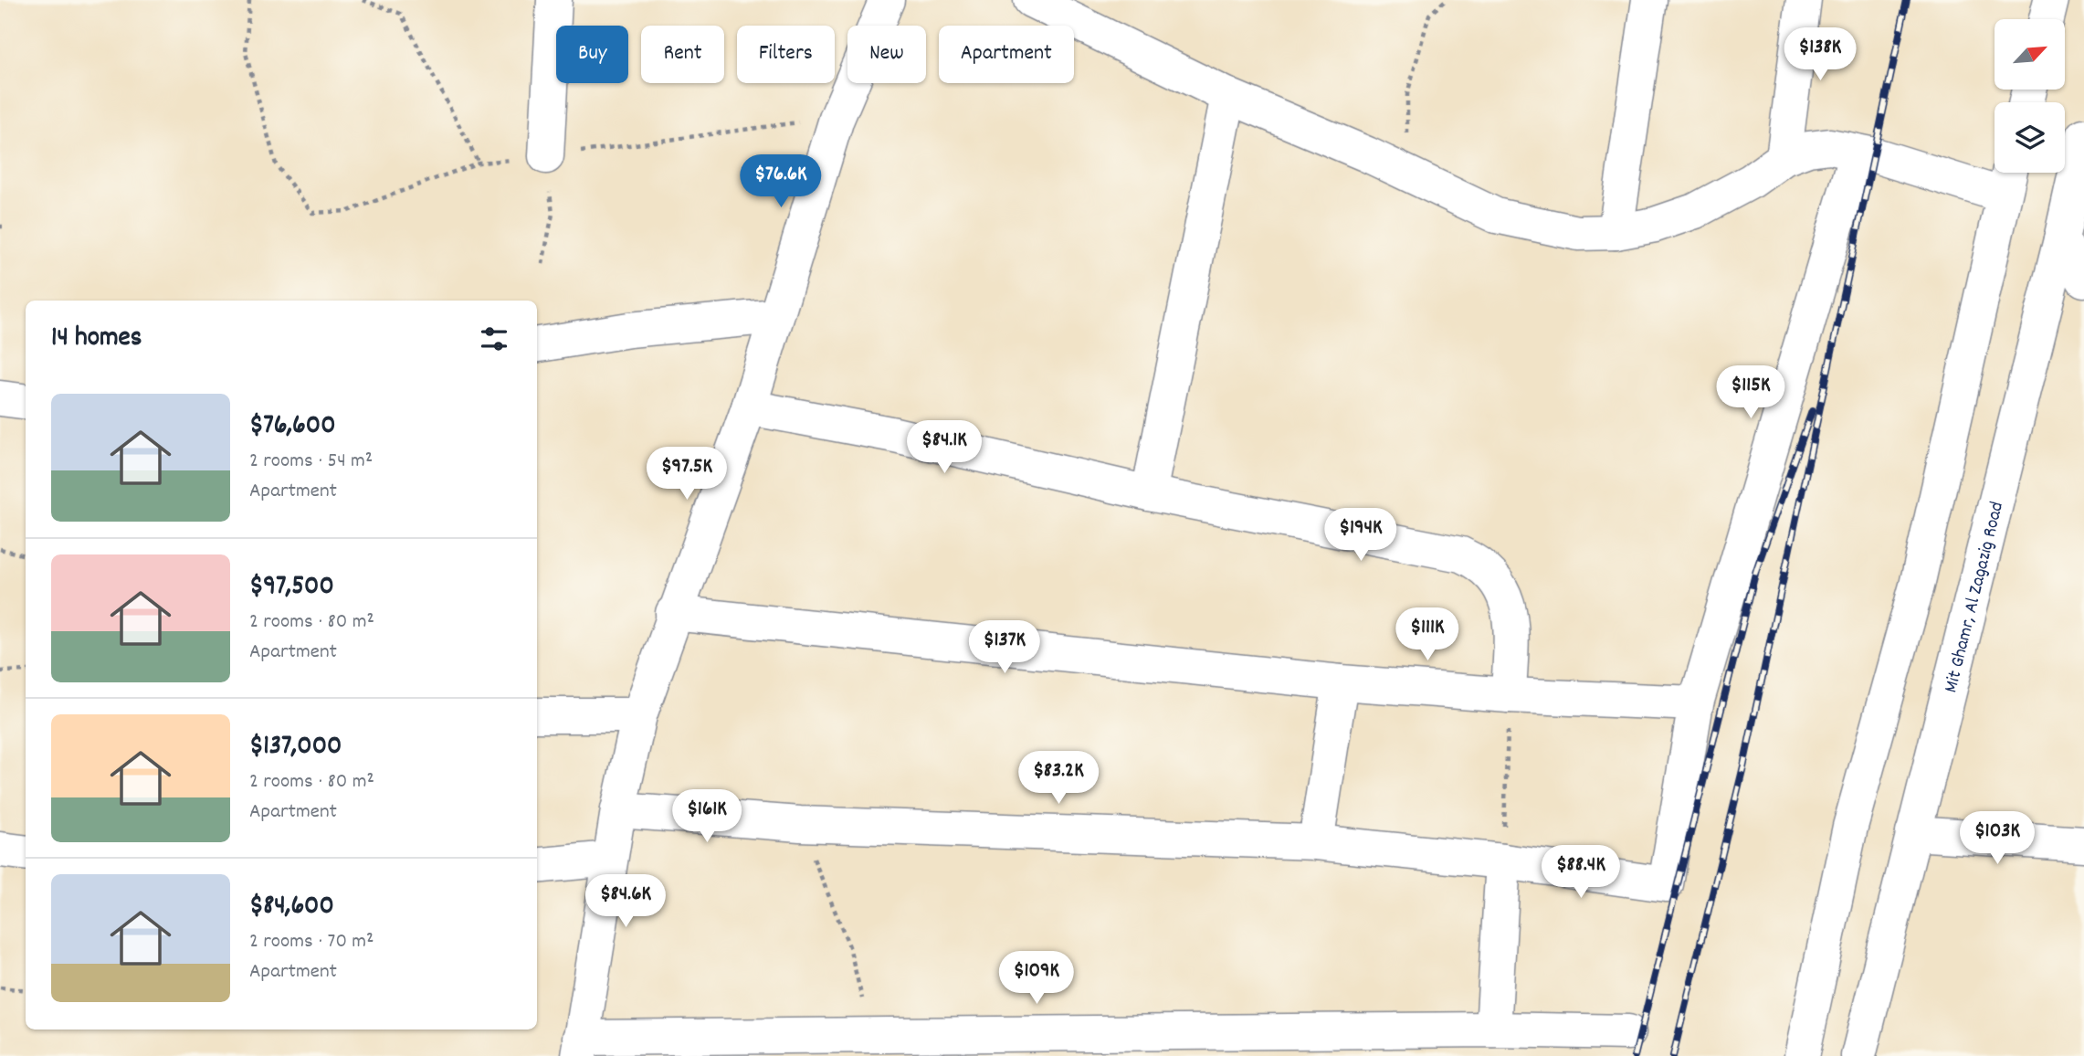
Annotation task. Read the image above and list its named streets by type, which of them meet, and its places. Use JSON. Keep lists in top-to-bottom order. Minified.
{"streets":{"main road":["Mit Ghamr, Al Zagazig Road"]},"north":"top right","page":{"chip":["Buy","Rent","Filters","New","Apartment"],"price":["$138K","$76.6K","$115K","$84.1K","$97.5K","$194K","$111K","$137K","$83.2K","$161K","$103K","$88.4K","$84.6K","$109K"],"heading":"14 homes","list":[{"name":"$76,600","note":"2 rooms · 54 m² · Apartment"},{"name":"$97,500","note":"2 rooms · 80 m² · Apartment"},{"name":"$137,000","note":"2 rooms · 80 m² · Apartment"},{"name":"$84,600","note":"2 rooms · 70 m² · Apartment"}]}}
